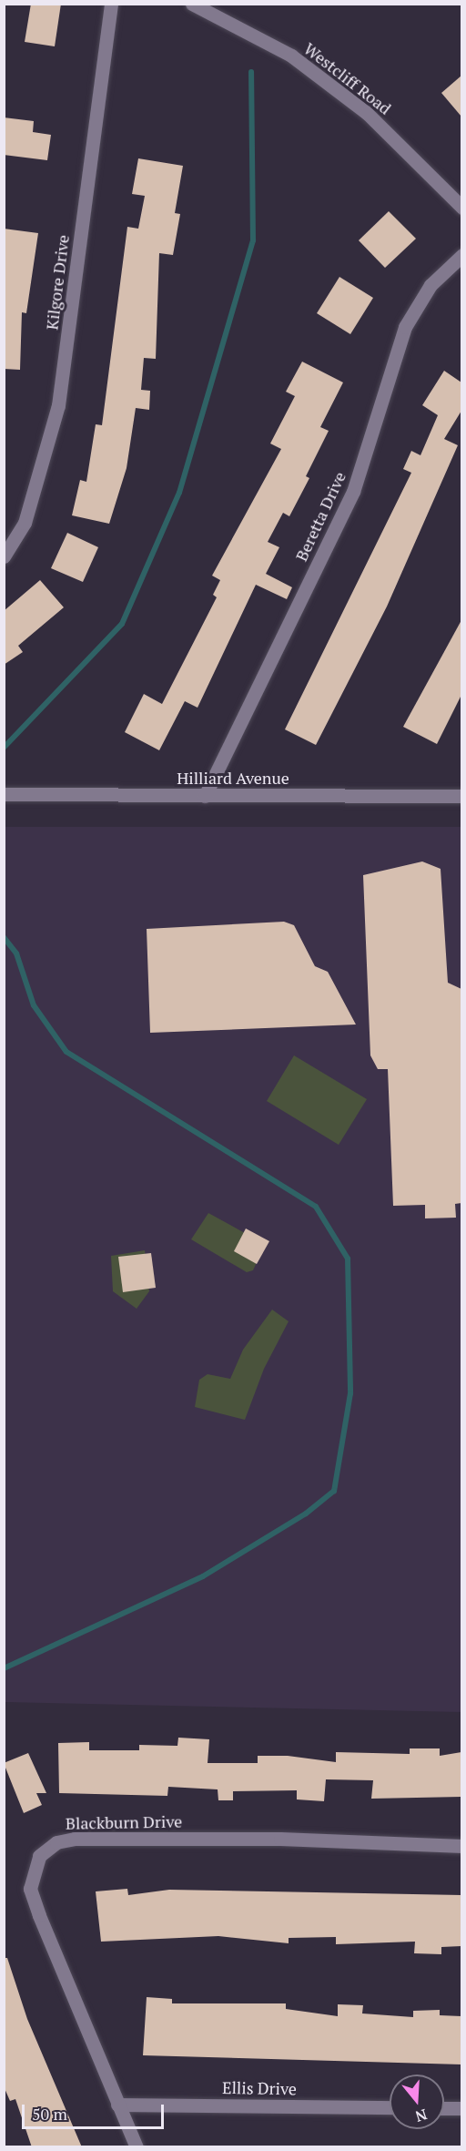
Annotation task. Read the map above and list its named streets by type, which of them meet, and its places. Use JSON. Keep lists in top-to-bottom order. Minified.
{"streets":{"street":["Westcliff Road","Kilgore Drive","Beretta Drive","Hilliard Avenue","Blackburn Drive","Ellis Drive"]},"crossings":[["Beretta Drive","Hilliard Avenue"],["Blackburn Drive","Ellis Drive"]],"scale_bar":"50 m","north":"bottom"}
